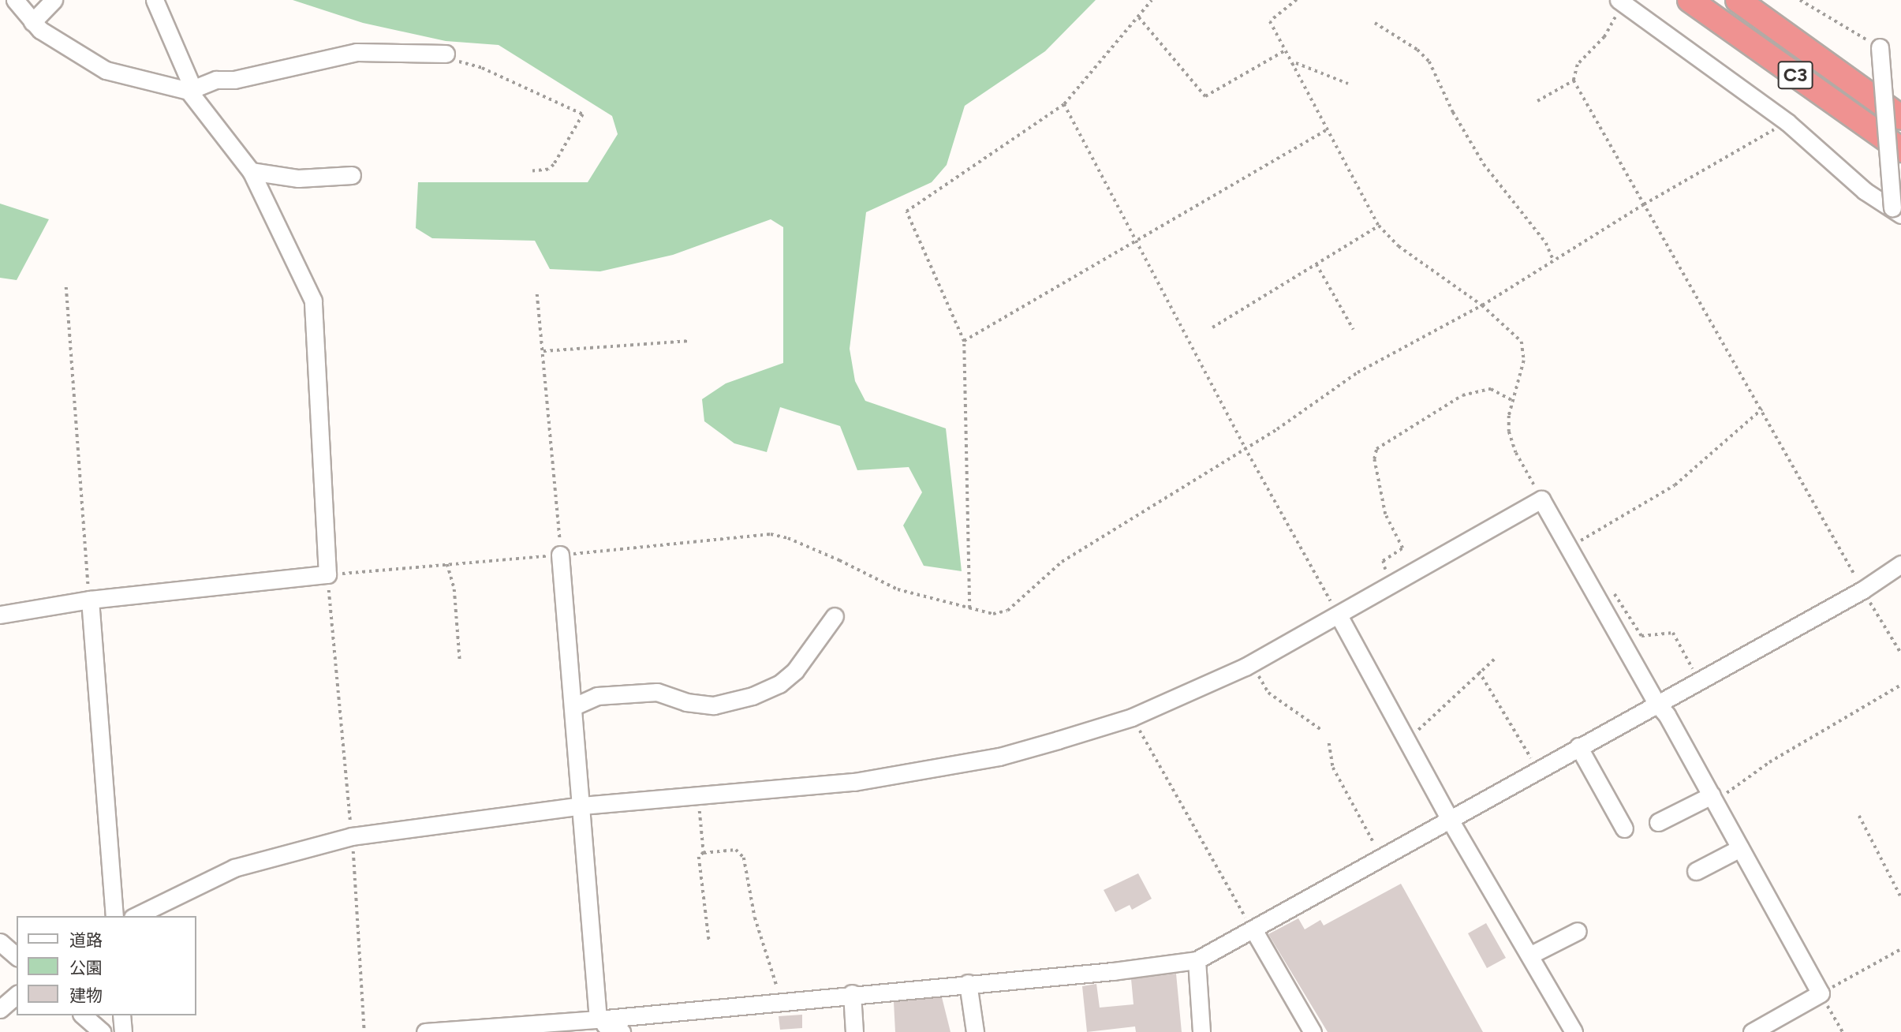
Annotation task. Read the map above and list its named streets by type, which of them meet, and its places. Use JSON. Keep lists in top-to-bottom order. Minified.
{"streets":{"highway":["C3"]},"legend":["道路","公園","建物"]}
